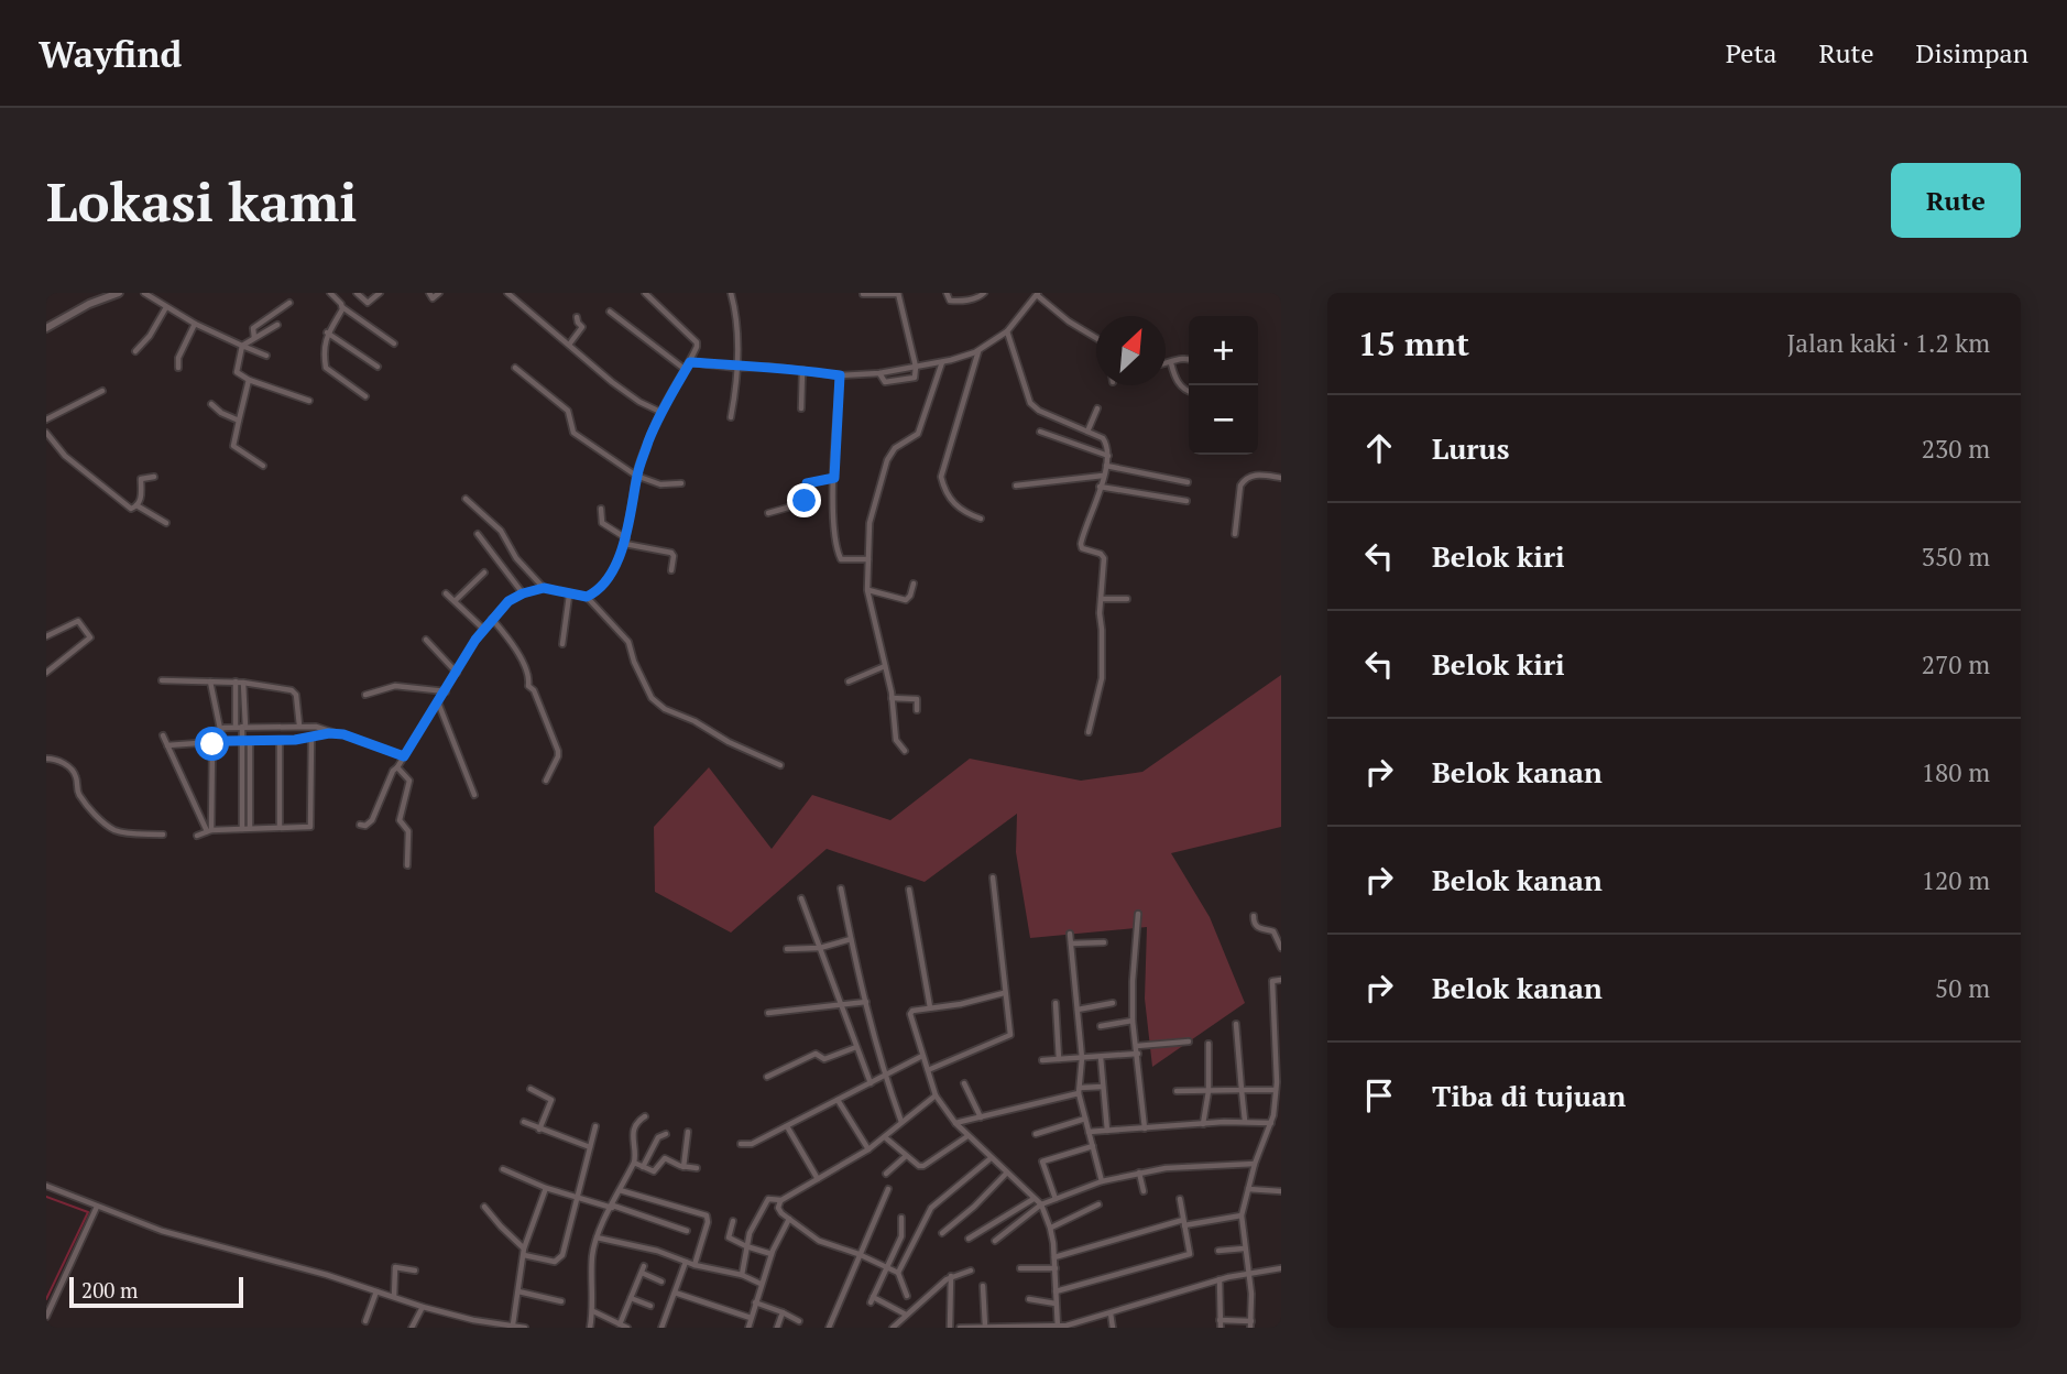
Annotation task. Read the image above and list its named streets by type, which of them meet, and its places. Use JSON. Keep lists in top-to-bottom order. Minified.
{"scale_bar":"200 m","north":"top right","page":{"header":"Wayfind","nav":["Peta","Rute","Disimpan"],"buttons":"Rute","title":"Lokasi kami","heading":["15 mnt","Jalan kaki · 1.2 km"],"map_buttons":["+","−"],"list":[["Lurus","230 m"],["Belok kiri","350 m"],["Belok kiri","270 m"],["Belok kanan","180 m"],["Belok kanan","120 m"],["Belok kanan","50 m"],"Tiba di tujuan"],"scale":"200 m"}}
